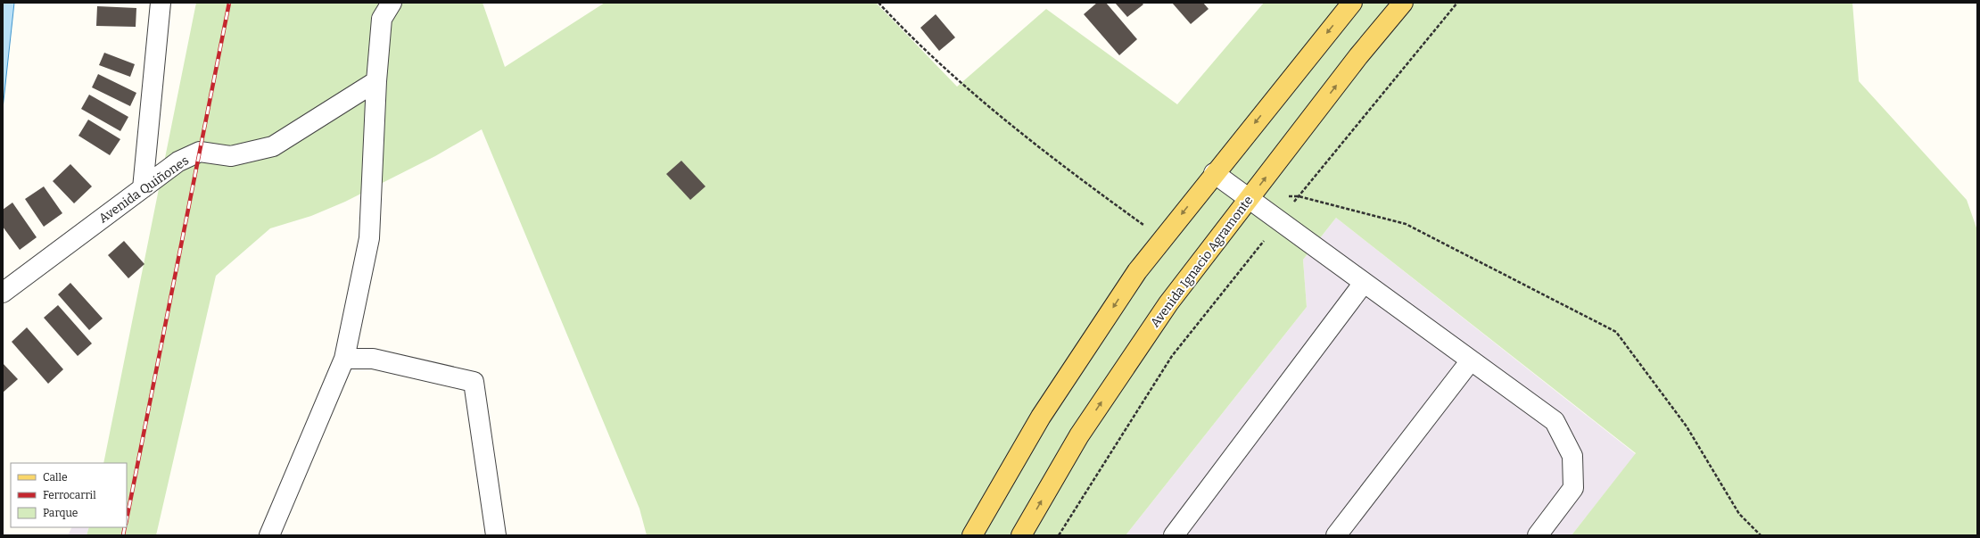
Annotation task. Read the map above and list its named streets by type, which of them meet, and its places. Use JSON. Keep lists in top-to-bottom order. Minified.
{"streets":{"main road":["Avenida Ignacio Agramonte"],"street":["Avenida Quiñones"]},"legend":["Calle","Ferrocarril","Parque"]}
